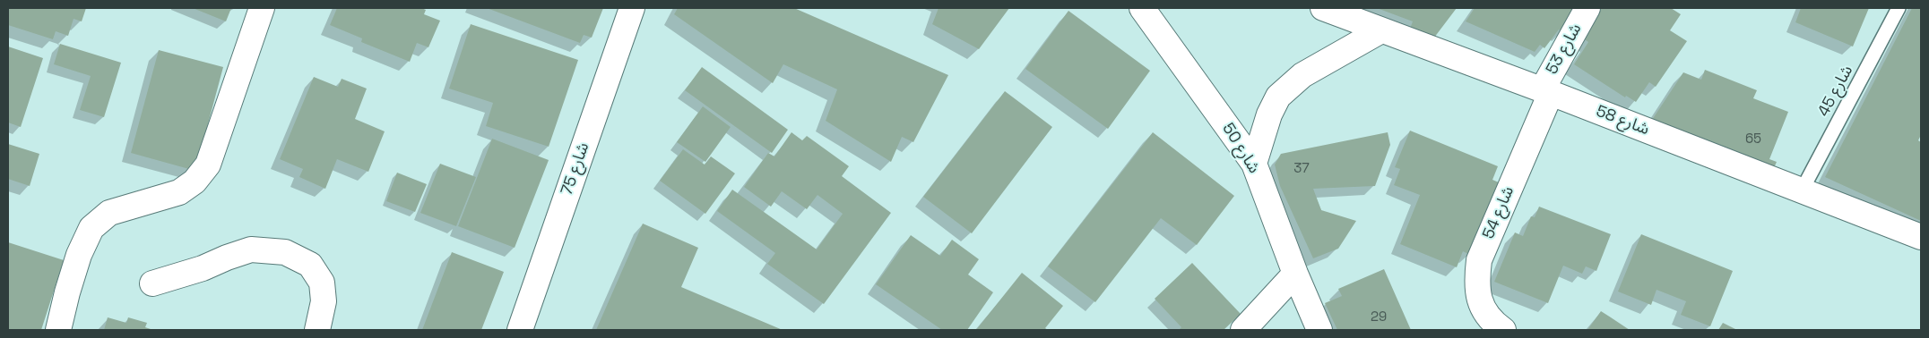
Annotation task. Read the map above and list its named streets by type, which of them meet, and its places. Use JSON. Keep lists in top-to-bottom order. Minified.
{"streets":{"street":["شارع 53","شارع 58","شارع 50","شارع 75","شارع 54"],"lane":["شارع 45"]},"crossings":[["شارع 53","شارع 58"],["شارع 53","شارع 54"],["شارع 45","شارع 58"],["شارع 58","شارع 54"]],"house_numbers":["65","37","29"]}
